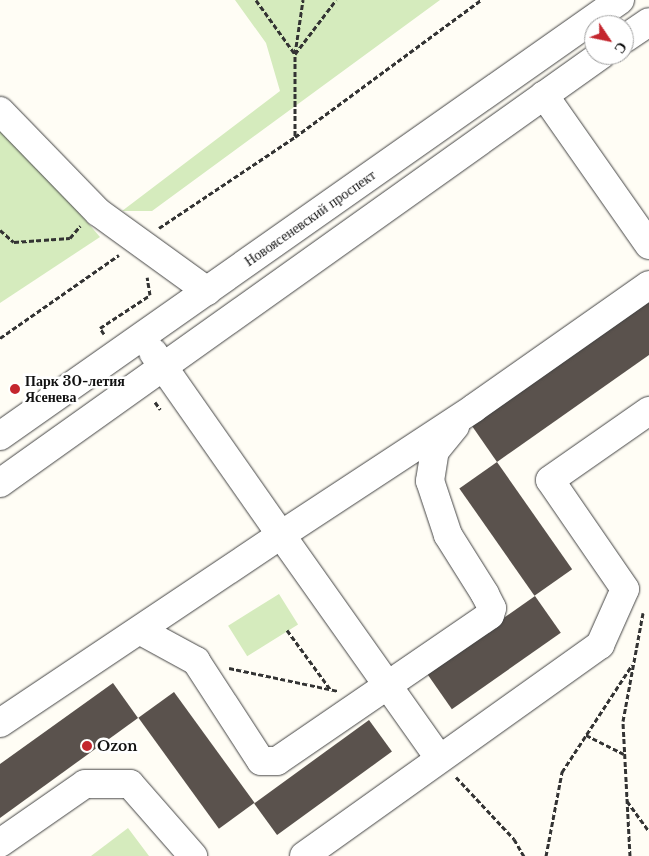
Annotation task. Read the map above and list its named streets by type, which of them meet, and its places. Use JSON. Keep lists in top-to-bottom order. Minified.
{"streets":{"street":["Новоясеневский проспект"]},"places":["Парк 30-летия Ясенева","Ozon"],"north":"bottom right"}
